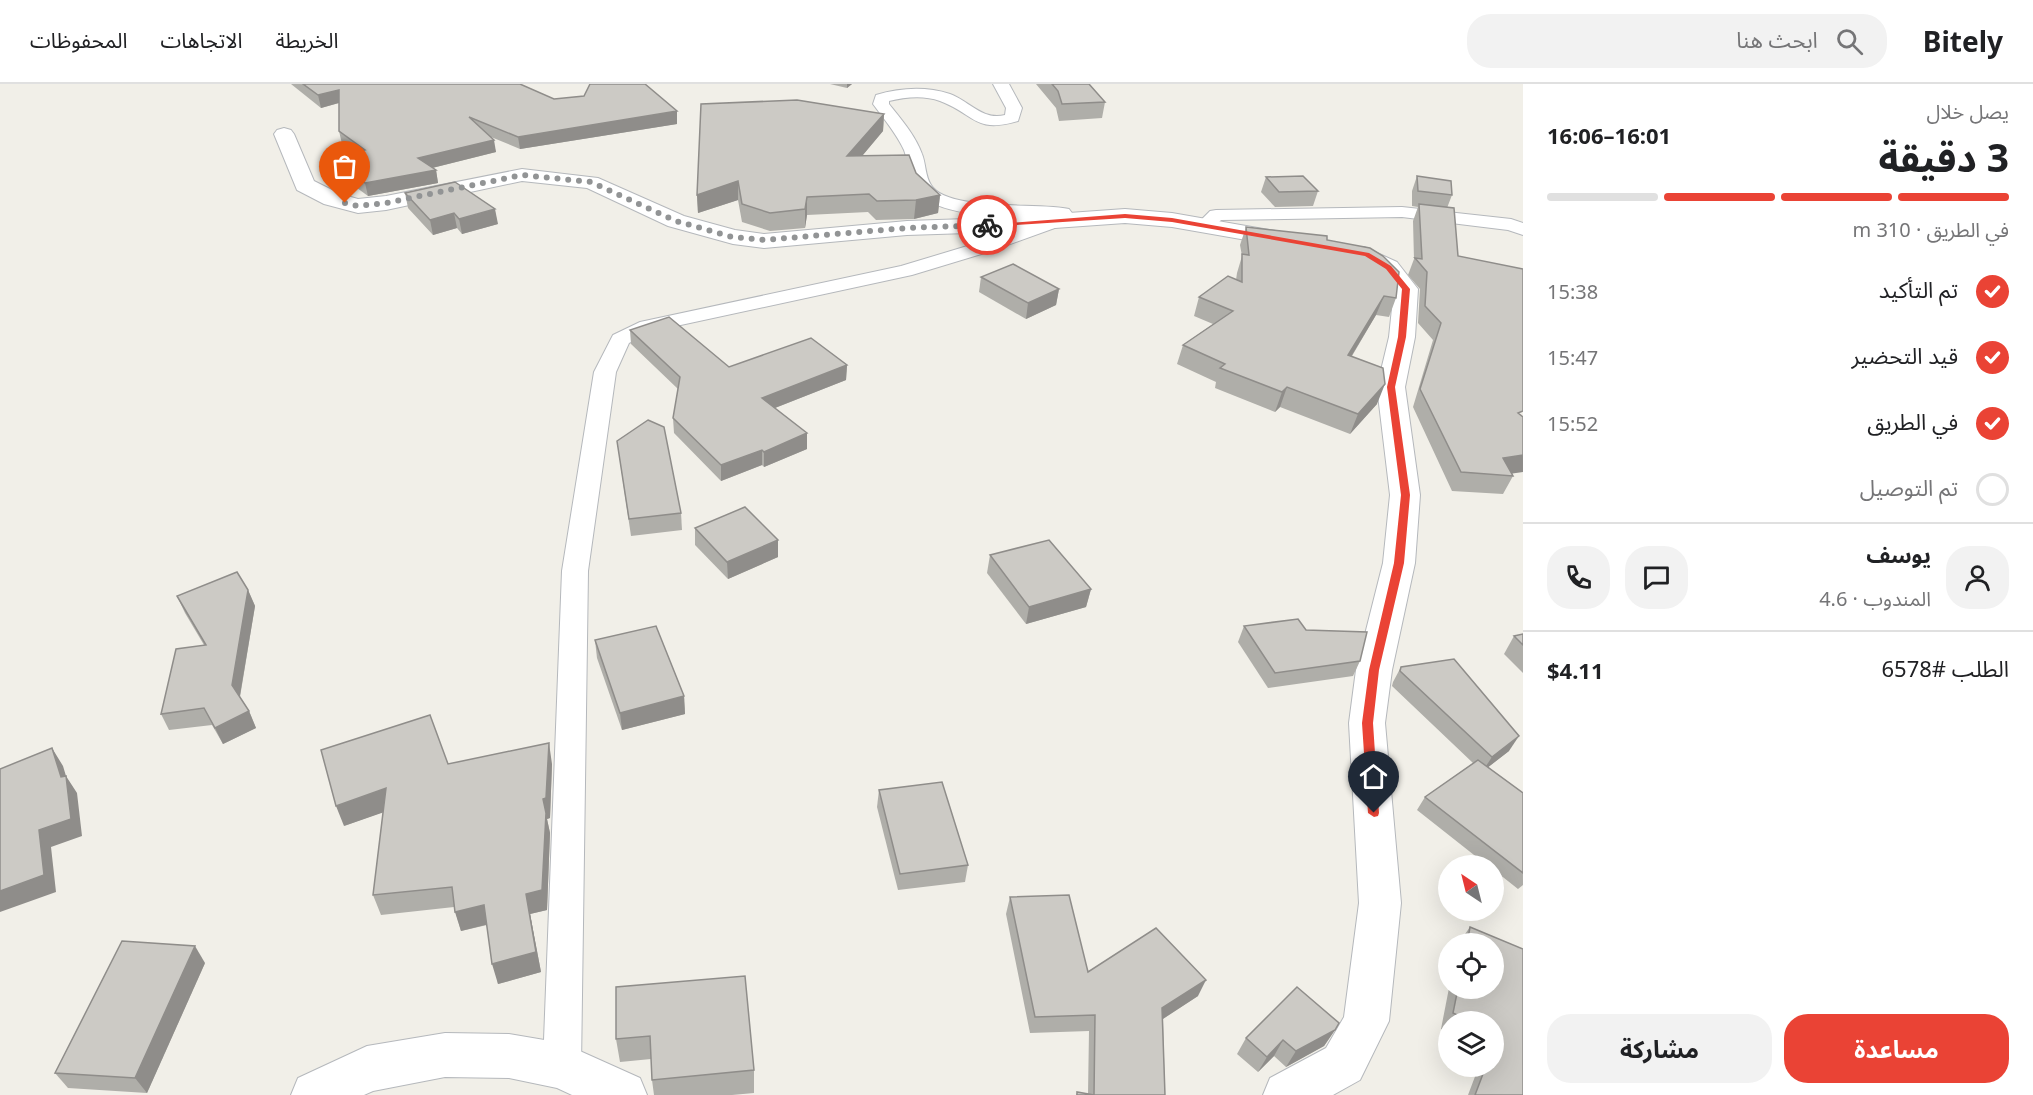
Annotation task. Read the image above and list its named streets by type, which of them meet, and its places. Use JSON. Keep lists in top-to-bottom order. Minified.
{"north":"top left","page":{"header":"Bitely","search":"ابحث هنا","nav":["الخريطة","الاتجاهات","المحفوظات"],"heading":["3 دقيقة","يصل خلال","16:01–16:06"],"panel":["يوسف","المندوب · 4.6","الطلب #6578","$4.11"],"bar":"في الطريق · 310 m","list":[["تم التأكيد","15:38"],["قيد التحضير","15:47"],["في الطريق","15:52"],"تم التوصيل"],"buttons":["مساعدة","مشاركة"]}}
